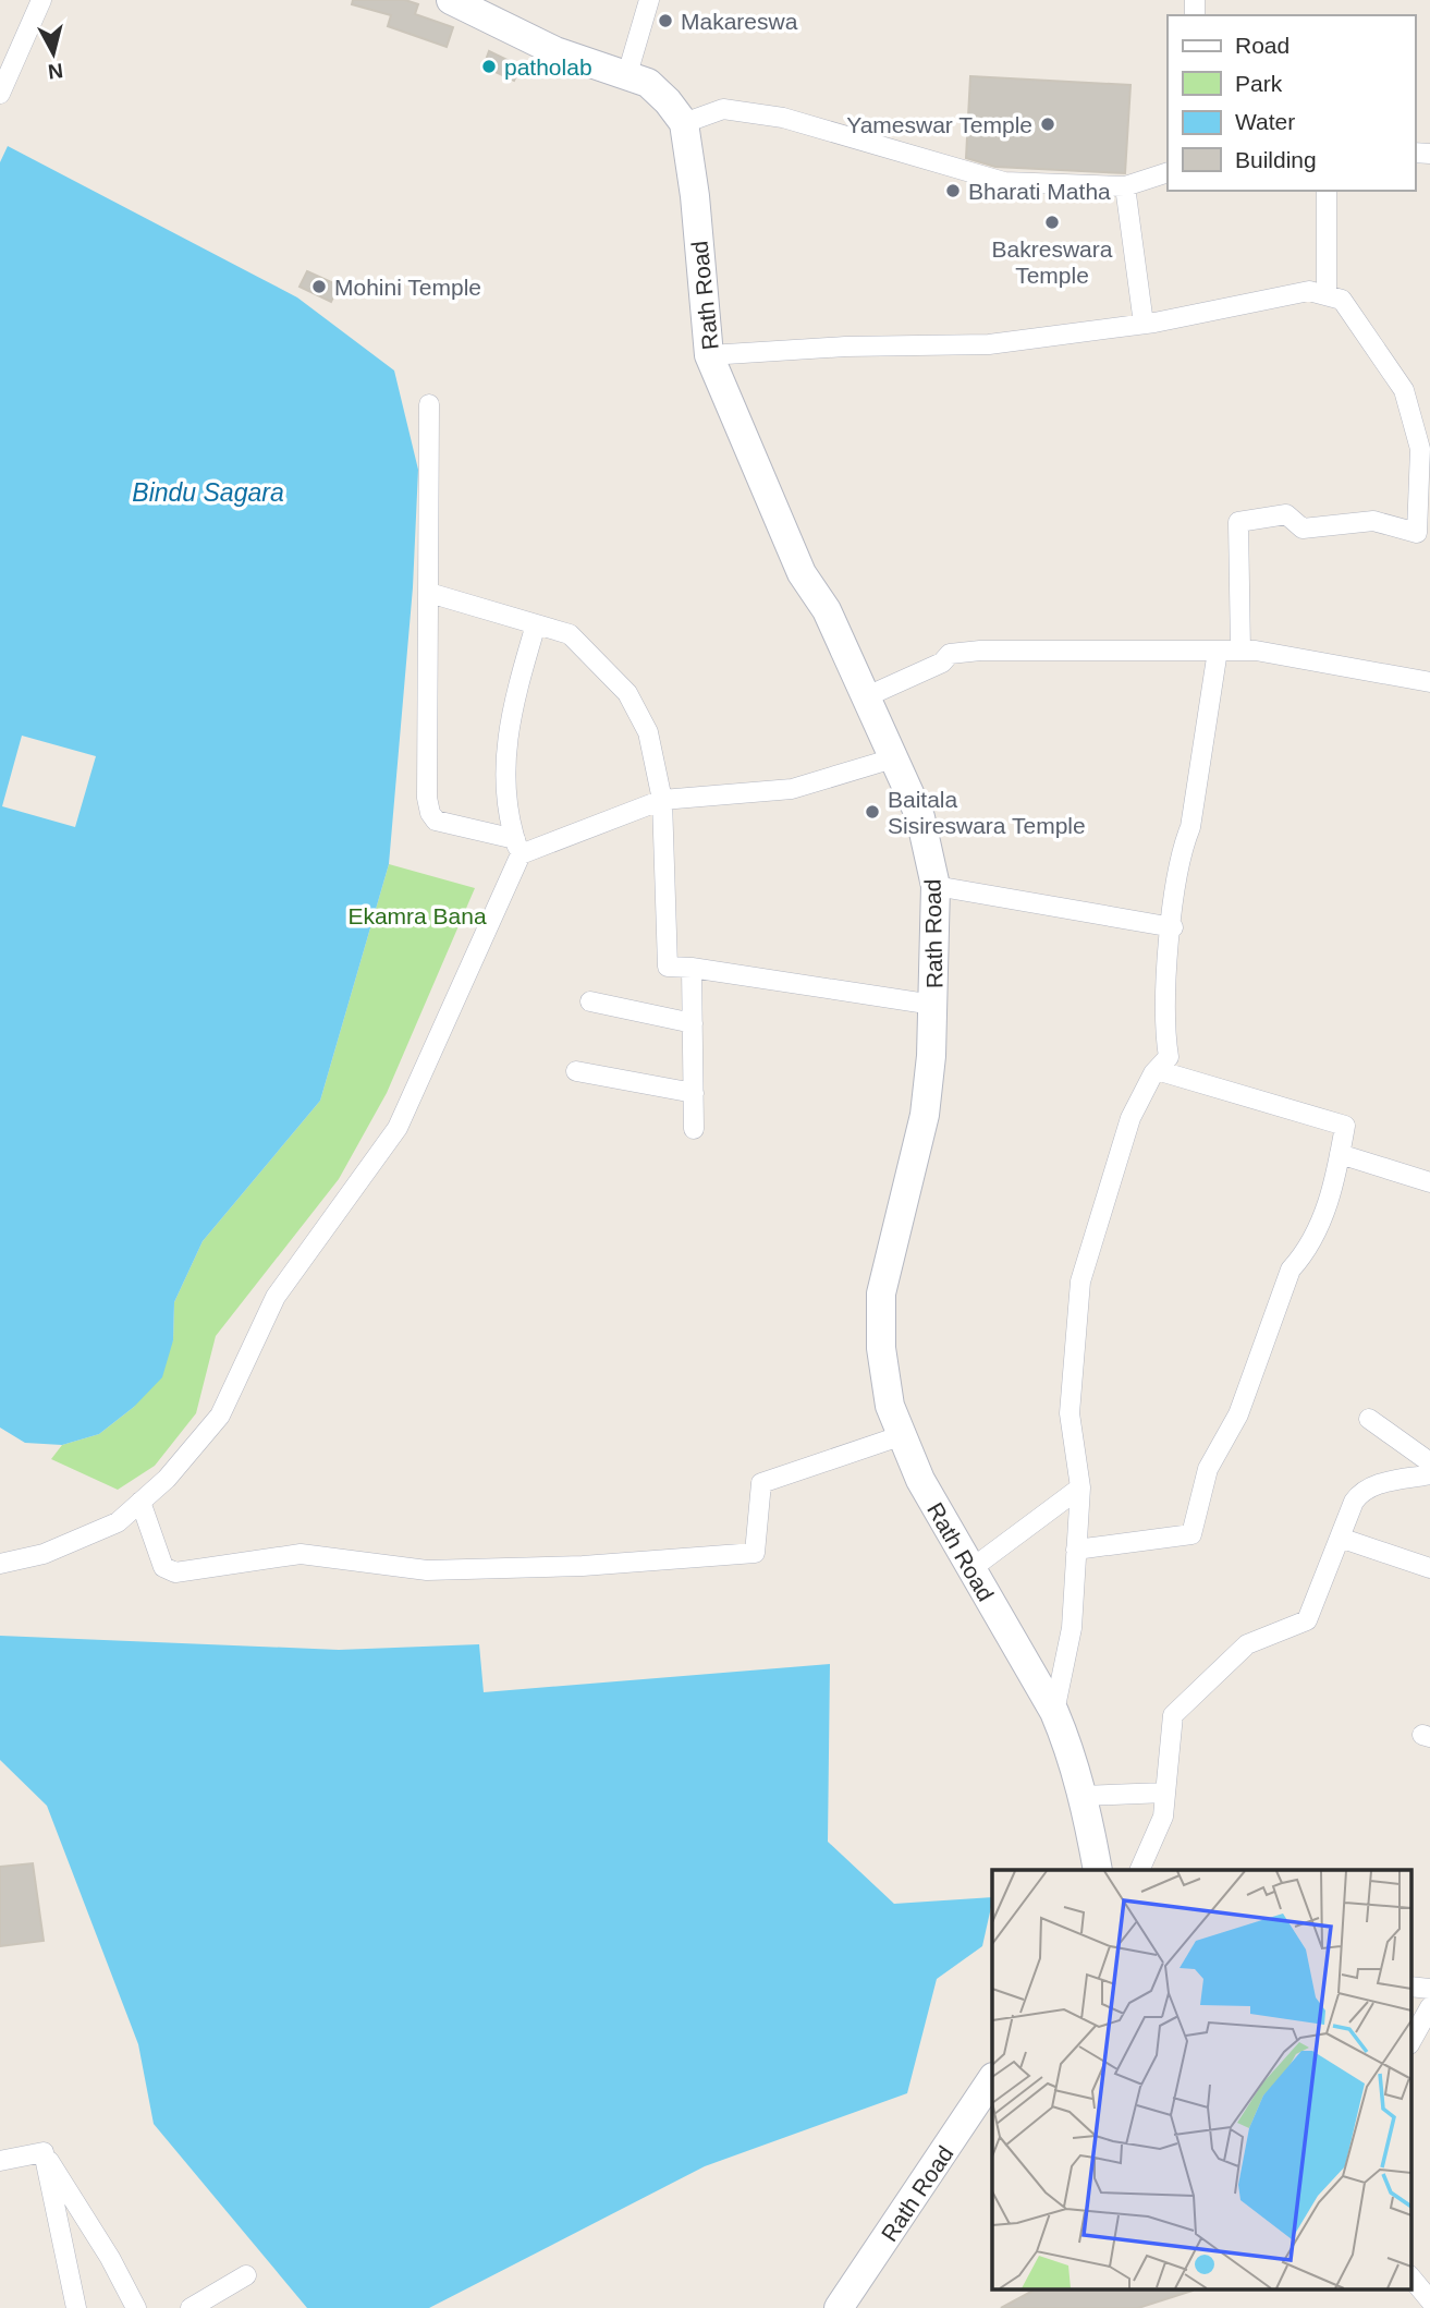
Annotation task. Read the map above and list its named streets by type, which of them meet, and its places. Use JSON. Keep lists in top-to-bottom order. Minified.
{"streets":{"street":["Rath Road"]},"water":["Bindu Sagara"],"parks":["Ekamra Bana"],"places":["Makareswa","patholab","Yameswar Temple","Bharati Matha","Bakreswara Temple","Mohini Temple","Baitala Sisireswara Temple"],"legend":["Road","Park","Water","Building"],"north":"bottom"}
